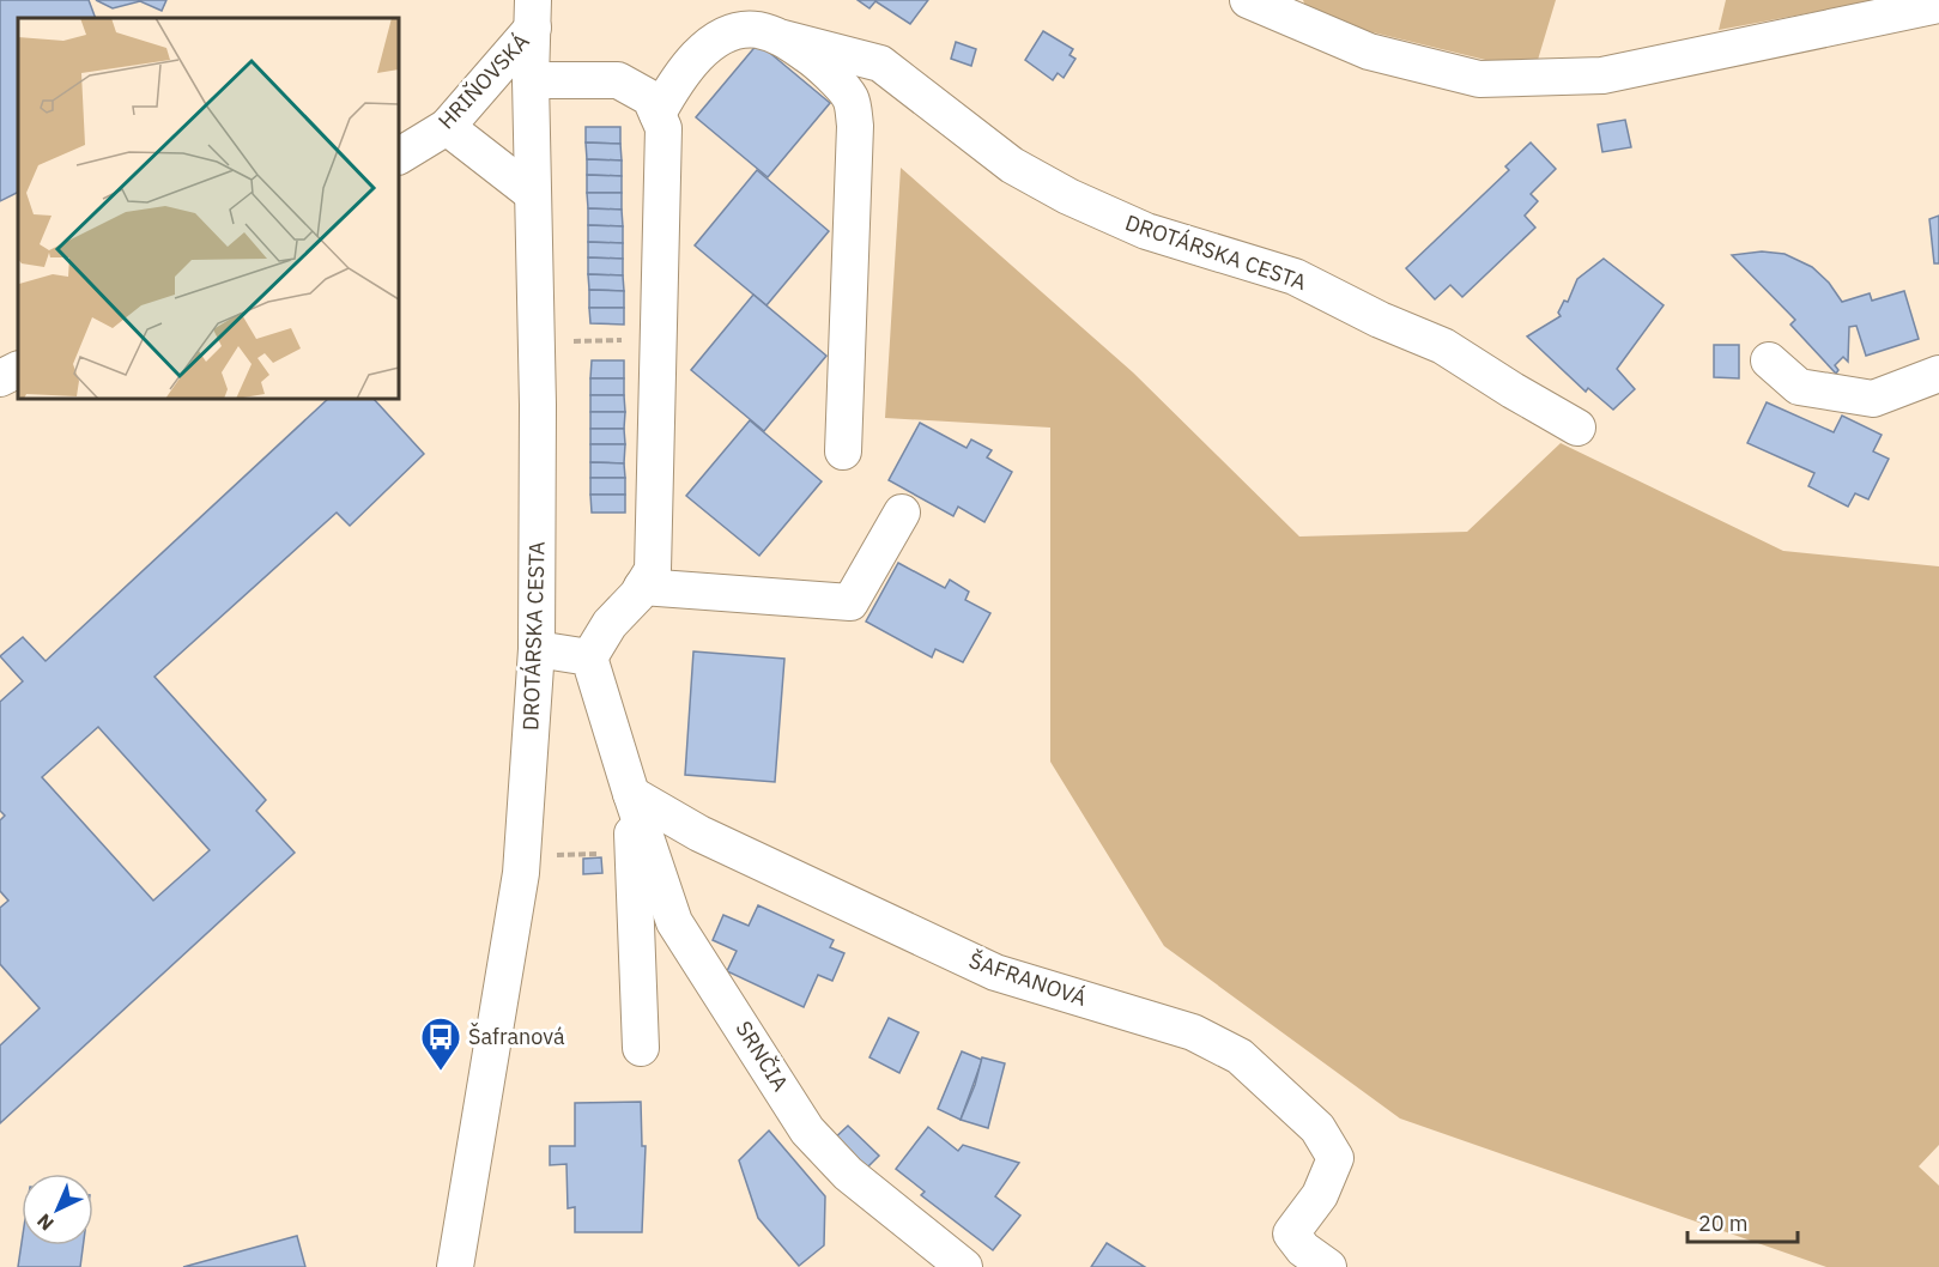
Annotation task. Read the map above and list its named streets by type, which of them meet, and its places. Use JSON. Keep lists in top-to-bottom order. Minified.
{"streets":{"street":["HRIŇOVSKÁ","DROTÁRSKA CESTA","ŠAFRANOVÁ","SRNČIA"]},"crossings":[["HRIŇOVSKÁ","DROTÁRSKA CESTA"],["ŠAFRANOVÁ","SRNČIA"]],"places":{"bus stop":["Šafranová"]},"scale_bar":"20 m","north":"bottom left"}
